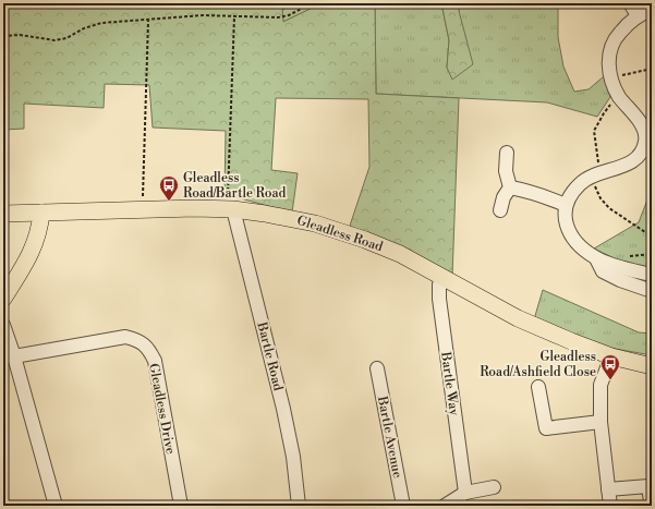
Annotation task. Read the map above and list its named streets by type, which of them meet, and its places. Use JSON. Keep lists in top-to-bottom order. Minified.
{"streets":{"main road":["Gleadless Road"],"street":["Bartle Road","Bartle Way","Gleadless Drive","Bartle Avenue"]},"crossings":[["Gleadless Road","Bartle Road"],["Gleadless Road","Bartle Way"]],"places":{"bus stop":["Gleadless Road/Bartle Road","Gleadless Road/Ashfield Close"]}}
